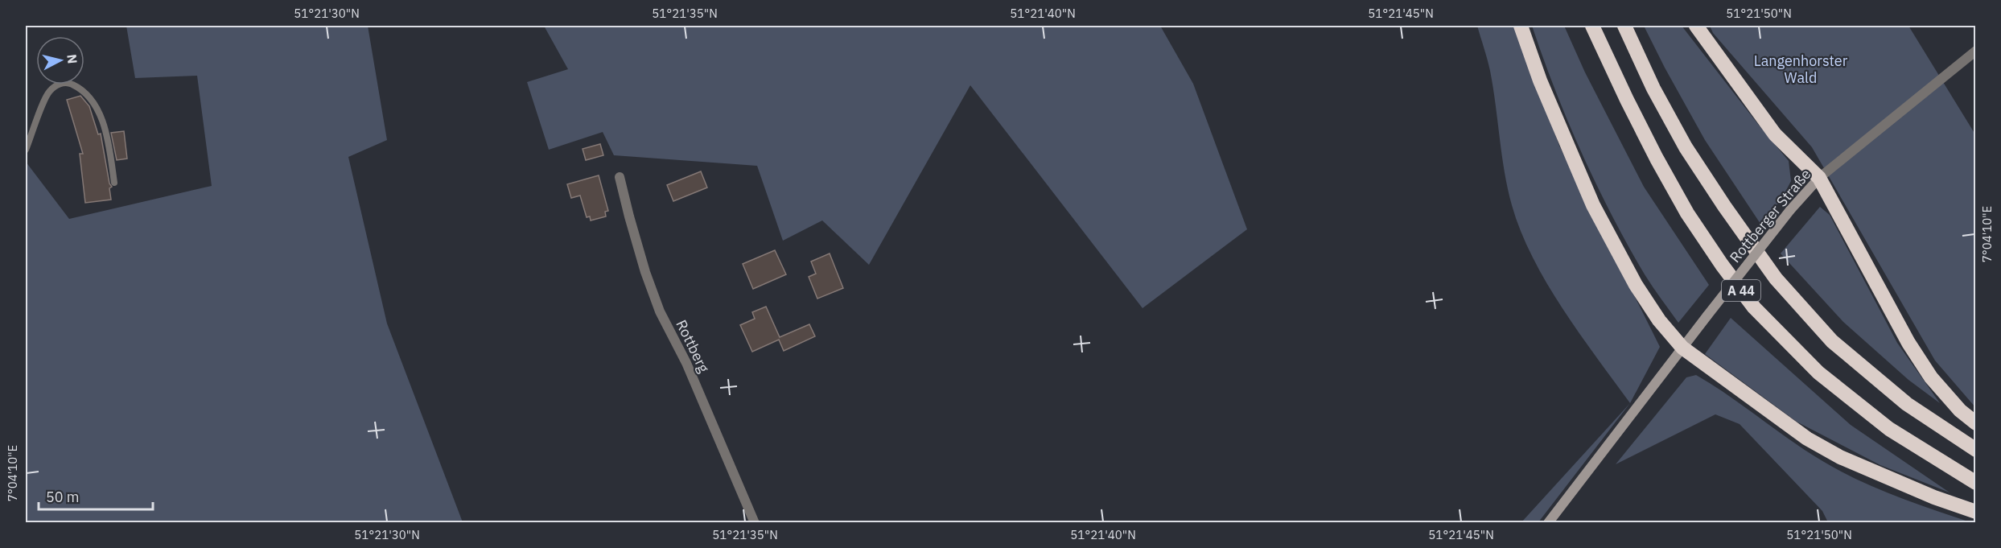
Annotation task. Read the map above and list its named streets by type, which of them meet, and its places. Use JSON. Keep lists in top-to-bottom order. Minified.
{"streets":{"highway":["A 44"],"main road":["Rottberger Straße"],"street":["Rottberg"]},"parks":["Langenhorster Wald"],"scale_bar":"50 m","north":"right","coordinates":["51°21'30\"N","51°21'35\"N","51°21'40\"N","51°21'45\"N","51°21'50\"N","7°04'10\"E"]}
